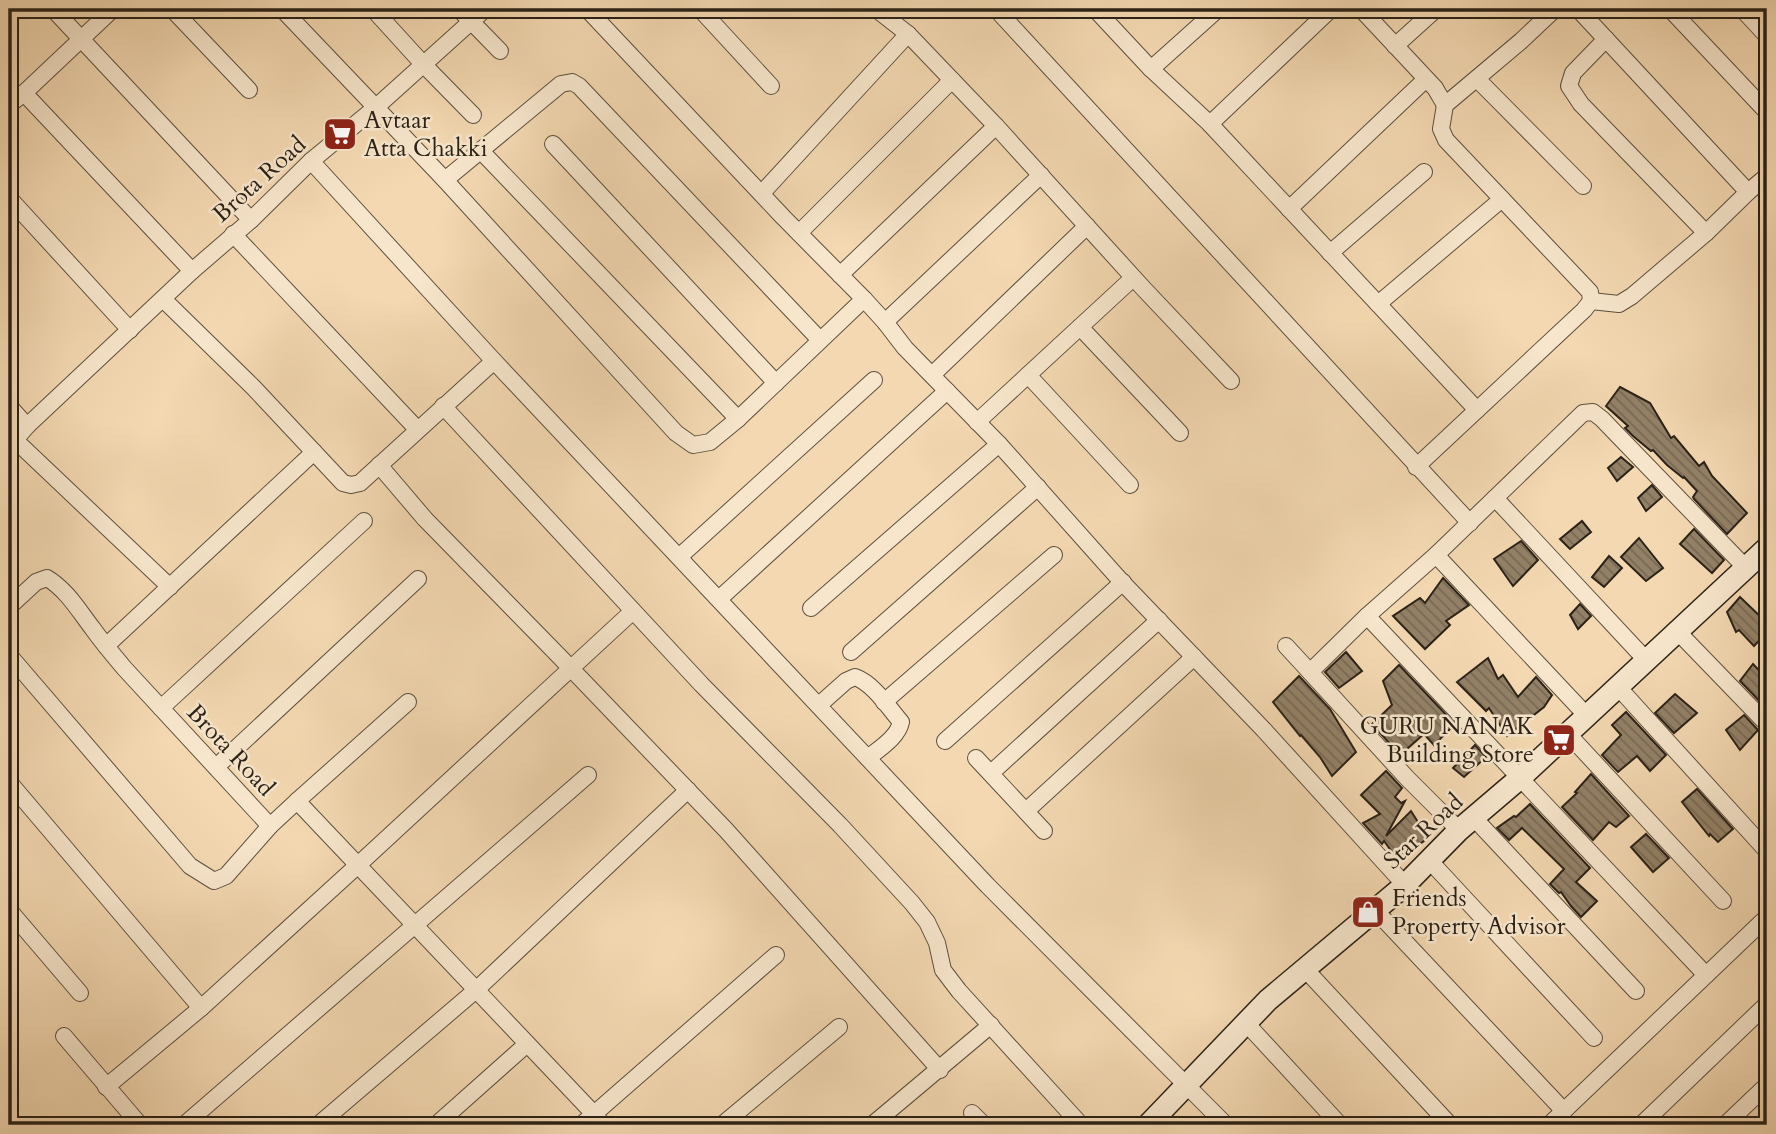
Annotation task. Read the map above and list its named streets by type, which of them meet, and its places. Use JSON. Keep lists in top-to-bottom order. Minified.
{"streets":{"street":["Brota Road","Star Road"]},"places":{"supermarket":["Avtaar Atta Chakki","GURU NANAK Building Store"],"shop":["Friends Property Advisor"]}}
